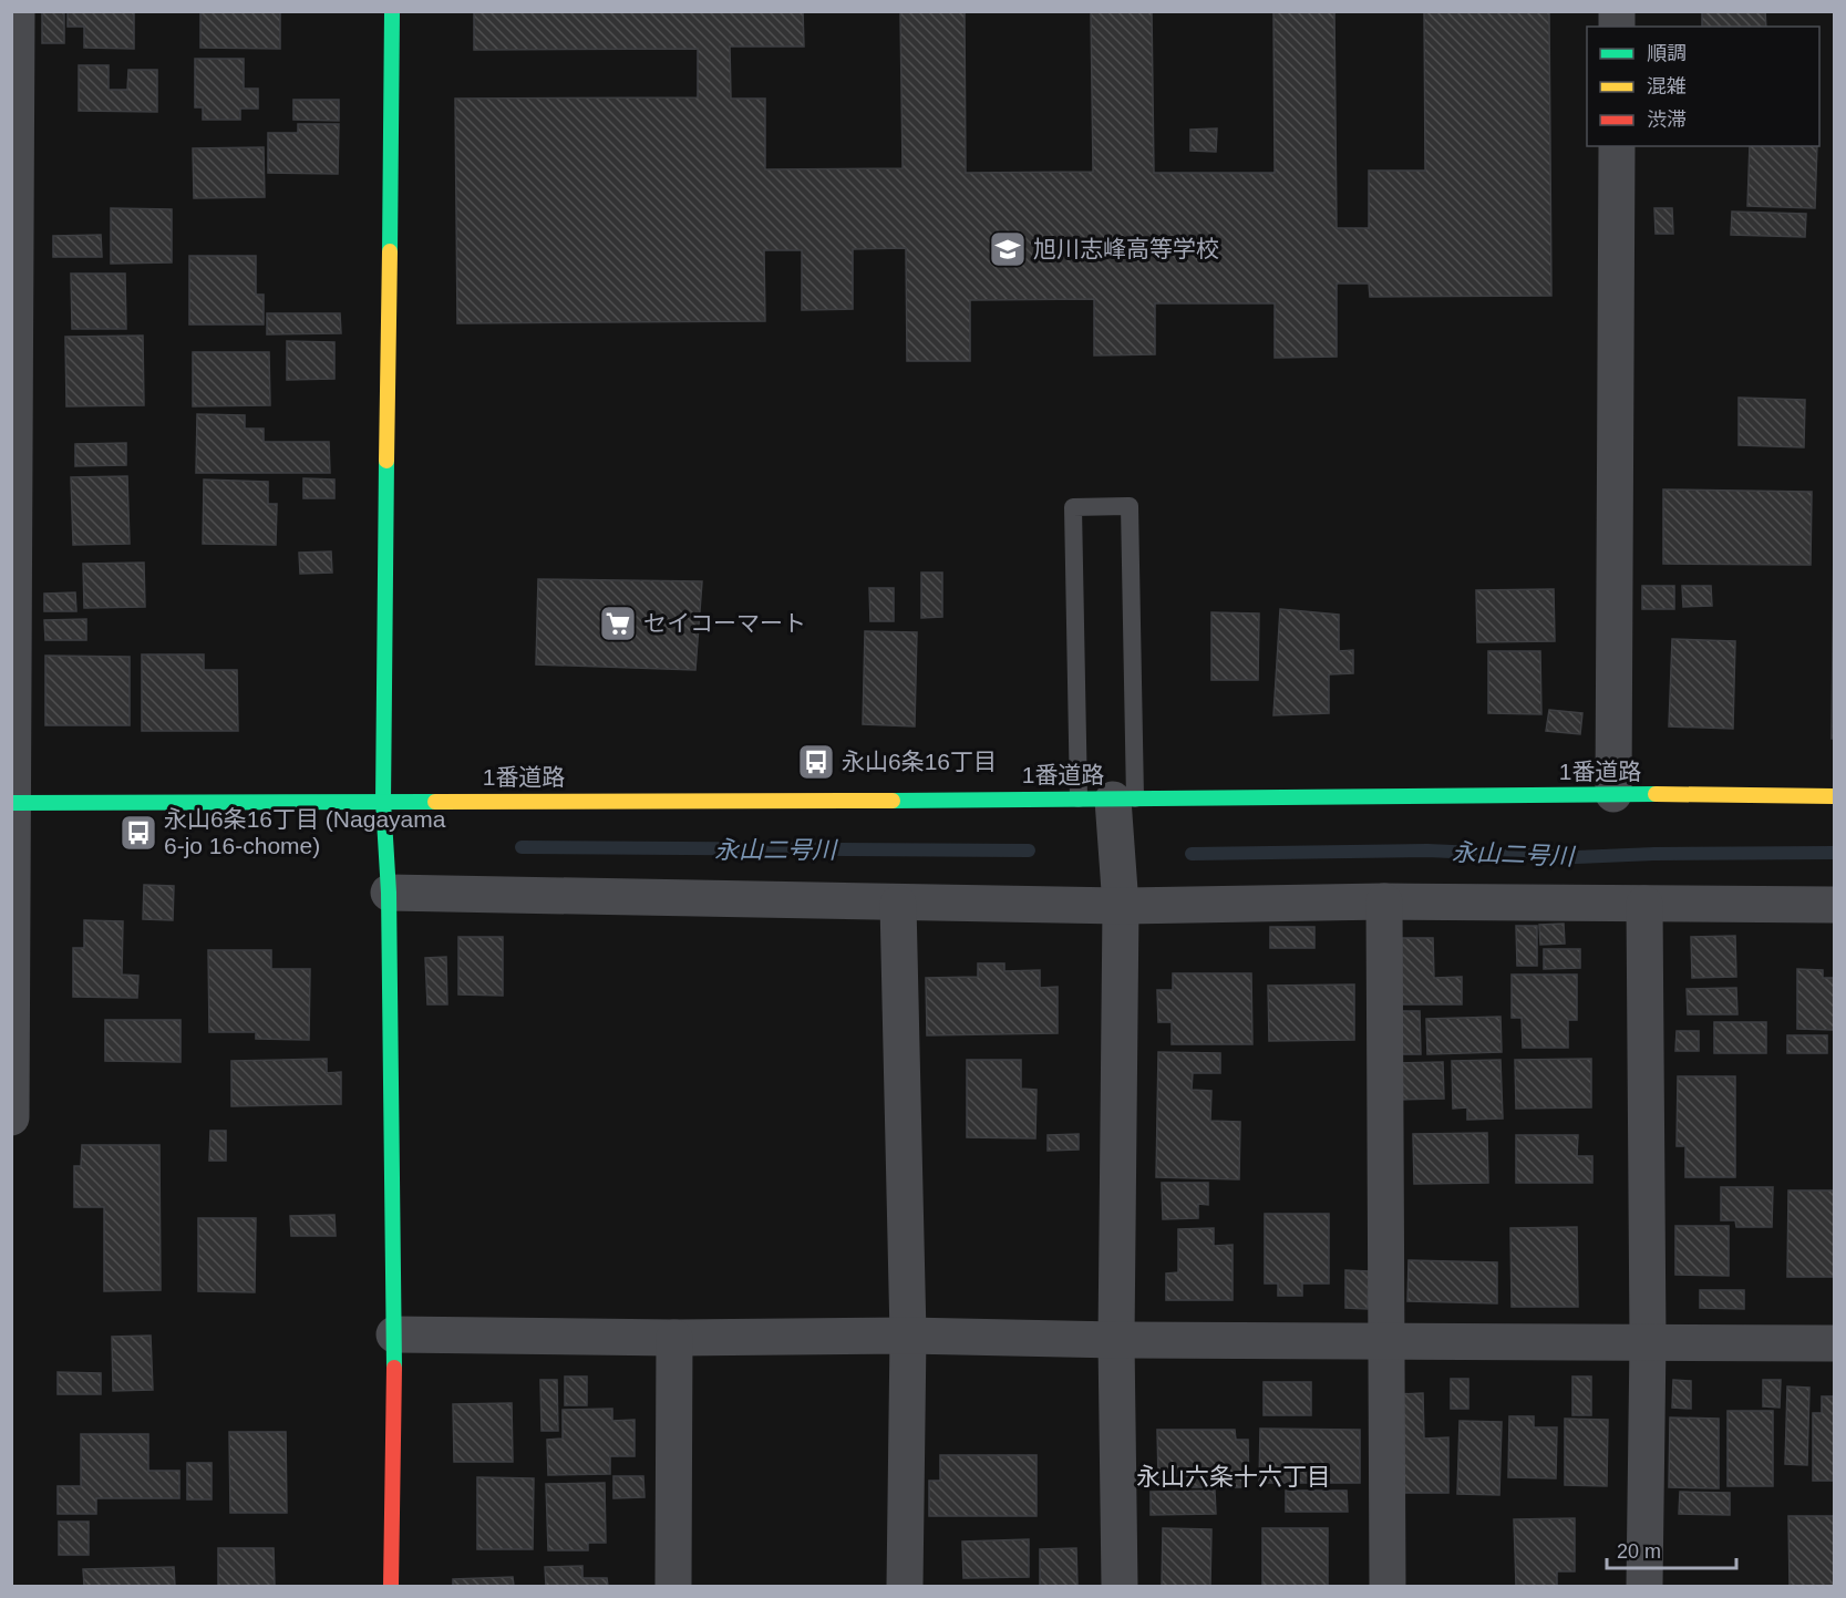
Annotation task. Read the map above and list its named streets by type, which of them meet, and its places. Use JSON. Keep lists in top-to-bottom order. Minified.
{"streets":{"street":["1番道路"]},"districts":["永山六条十六丁目"],"water":["永山二号川"],"places":{"school or university":["旭川志峰高等学校"],"supermarket":["セイコーマート"],"bus stop":["永山6条16丁目","永山6条16丁目 (Nagayama 6-jo 16-chome)"]},"legend":["順調","混雑","渋滞"],"scale_bar":"20 m"}
